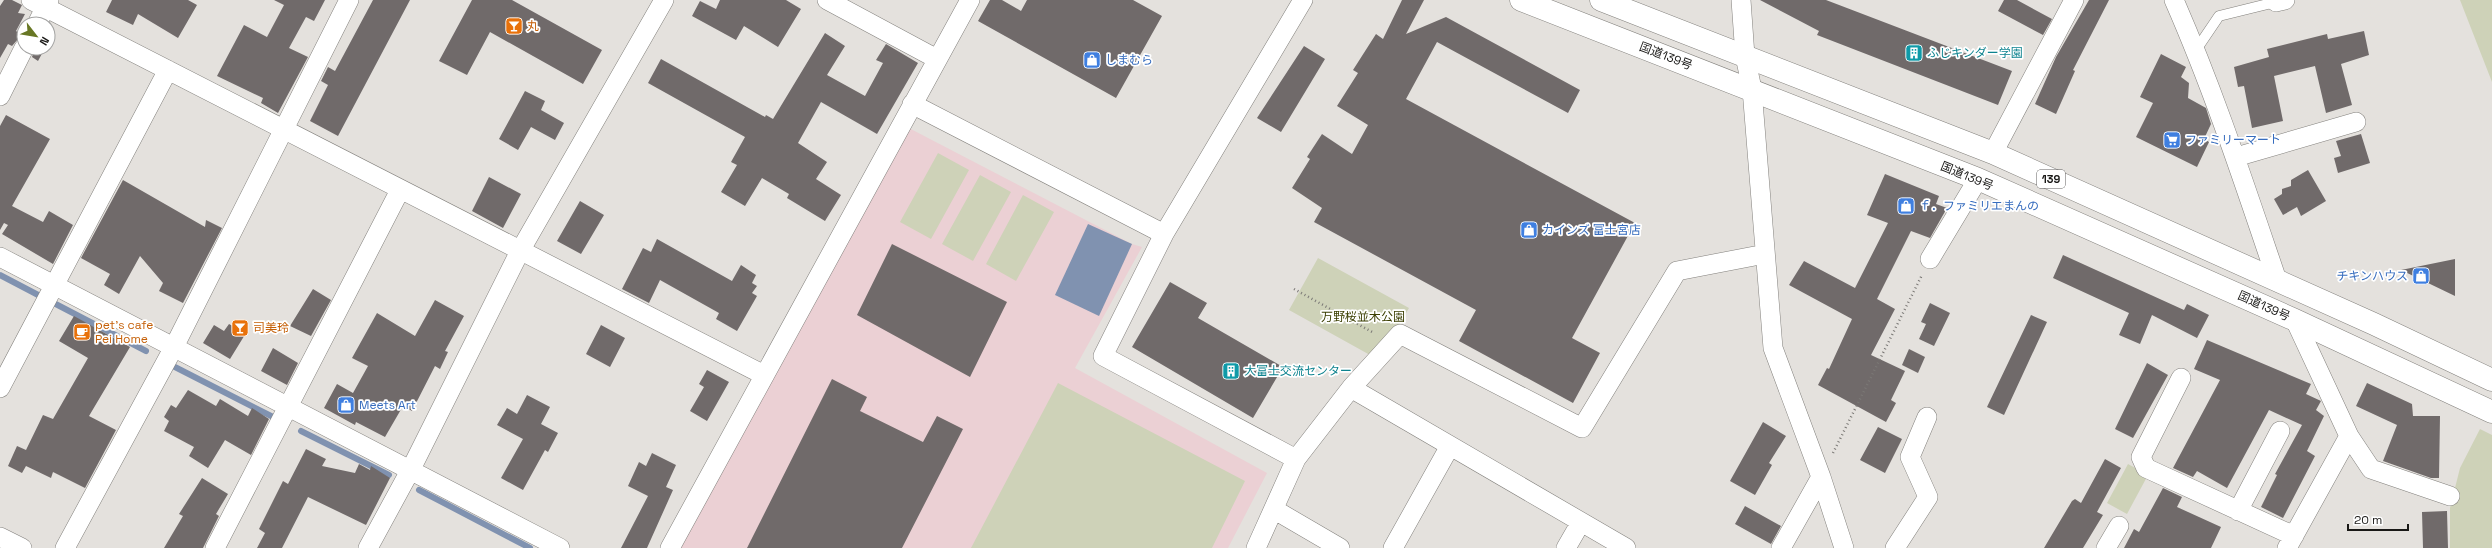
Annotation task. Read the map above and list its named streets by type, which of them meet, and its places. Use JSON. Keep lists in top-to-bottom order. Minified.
{"streets":{"highway":["国道139号","139"]},"parks":["万野桜並木公園"],"places":{"bar":["丸","司美玲"],"building":["ふじキンダー学園","大富士交流センター"],"shop":["しまむら","ｆ．ファミリエまんの","カインズ 富士宮店","チキンハウス","Meets Art"],"supermarket":["ファミリーマート"],"cafe":["pet's cafe Pei Home"]},"scale_bar":"20 m","north":"bottom right"}
